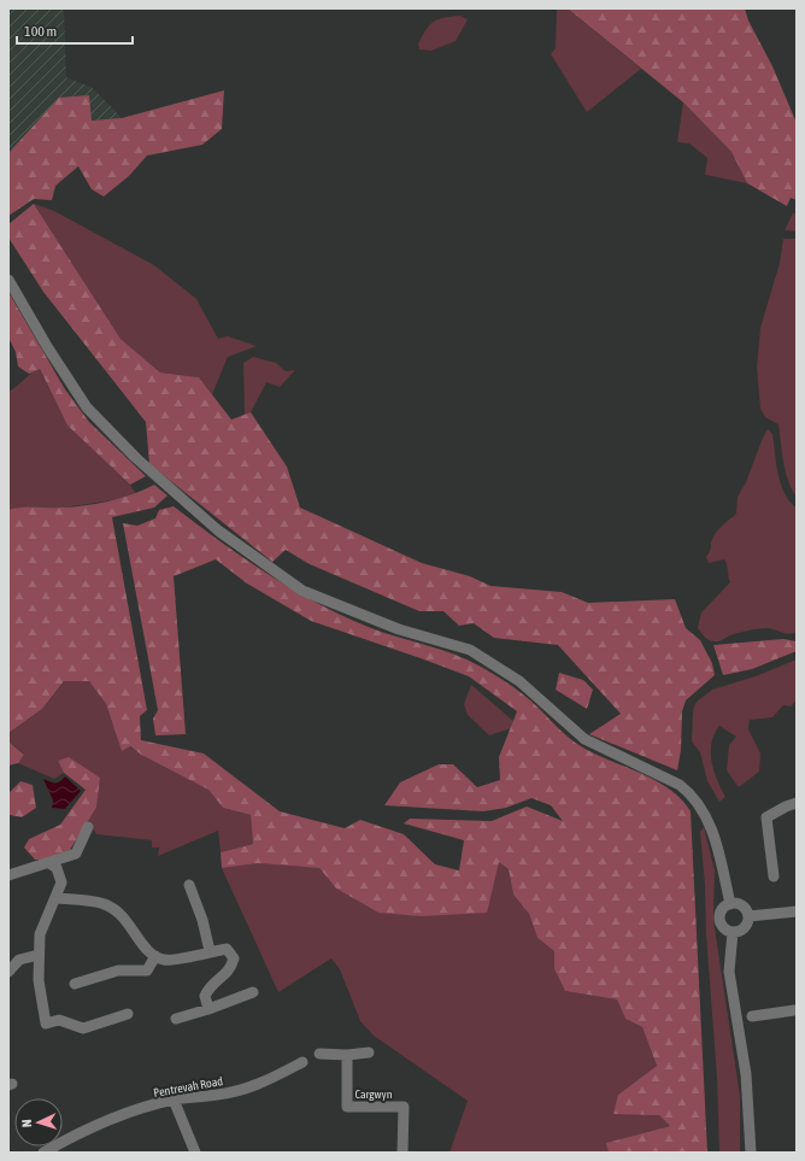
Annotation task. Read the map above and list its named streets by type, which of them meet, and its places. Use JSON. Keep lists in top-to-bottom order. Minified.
{"streets":{"street":["Pentrevah Road","Cargwyn"]},"scale_bar":"100 m","north":"left"}
